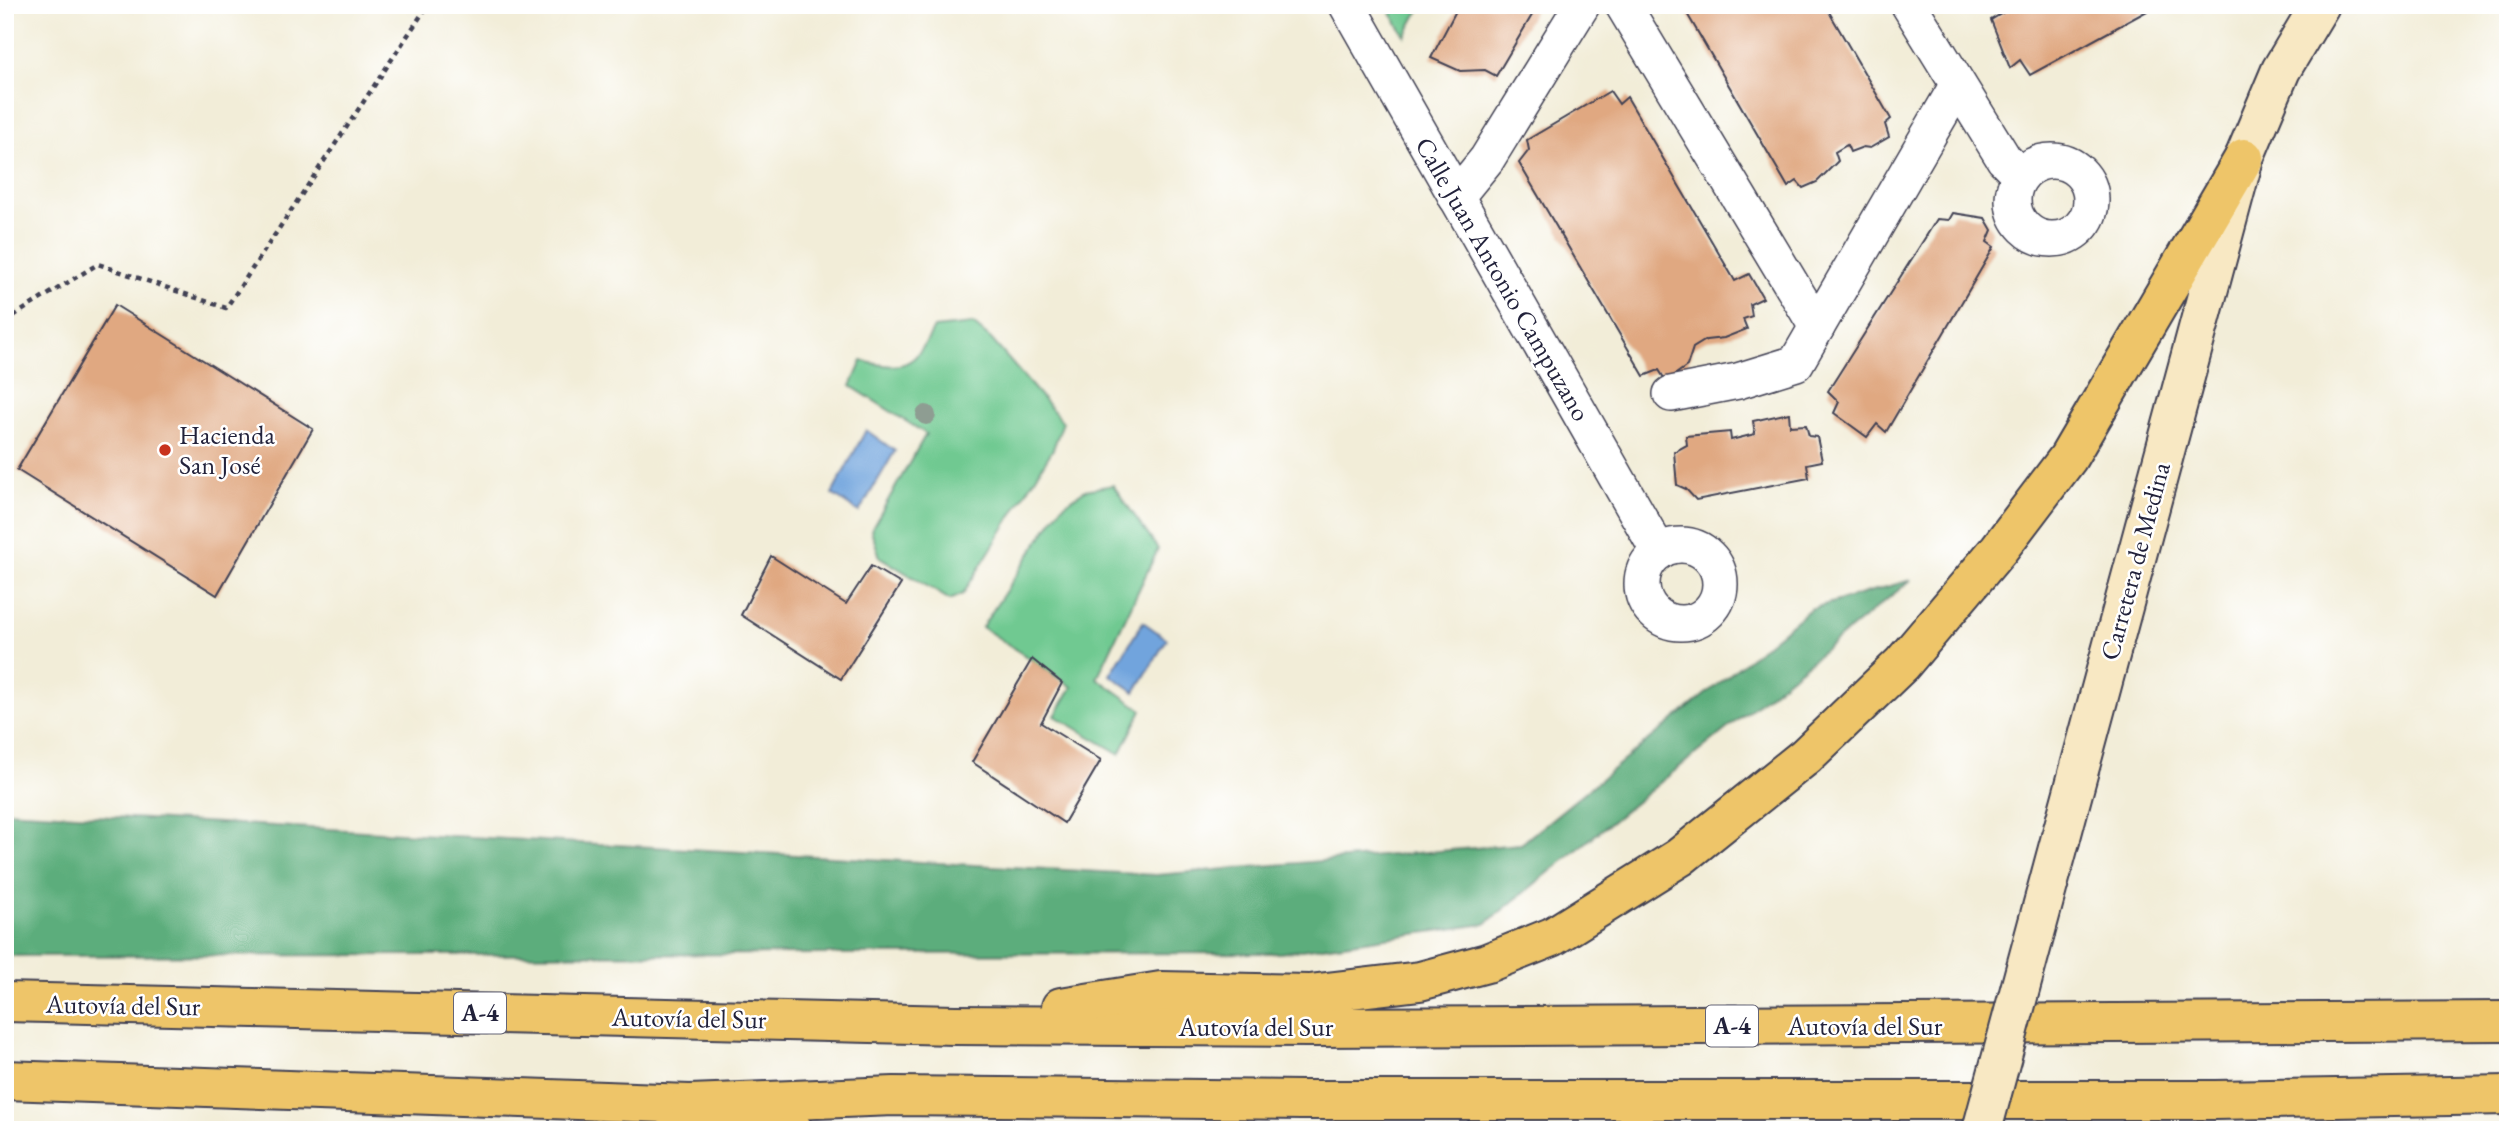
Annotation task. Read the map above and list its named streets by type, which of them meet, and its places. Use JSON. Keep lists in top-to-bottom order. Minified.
{"streets":{"highway":["Autovía del Sur","A-4"],"main road":["Carretera de Medina"],"street":["Calle Juan Antonio Campuzano"]},"places":["Hacienda San José"]}
